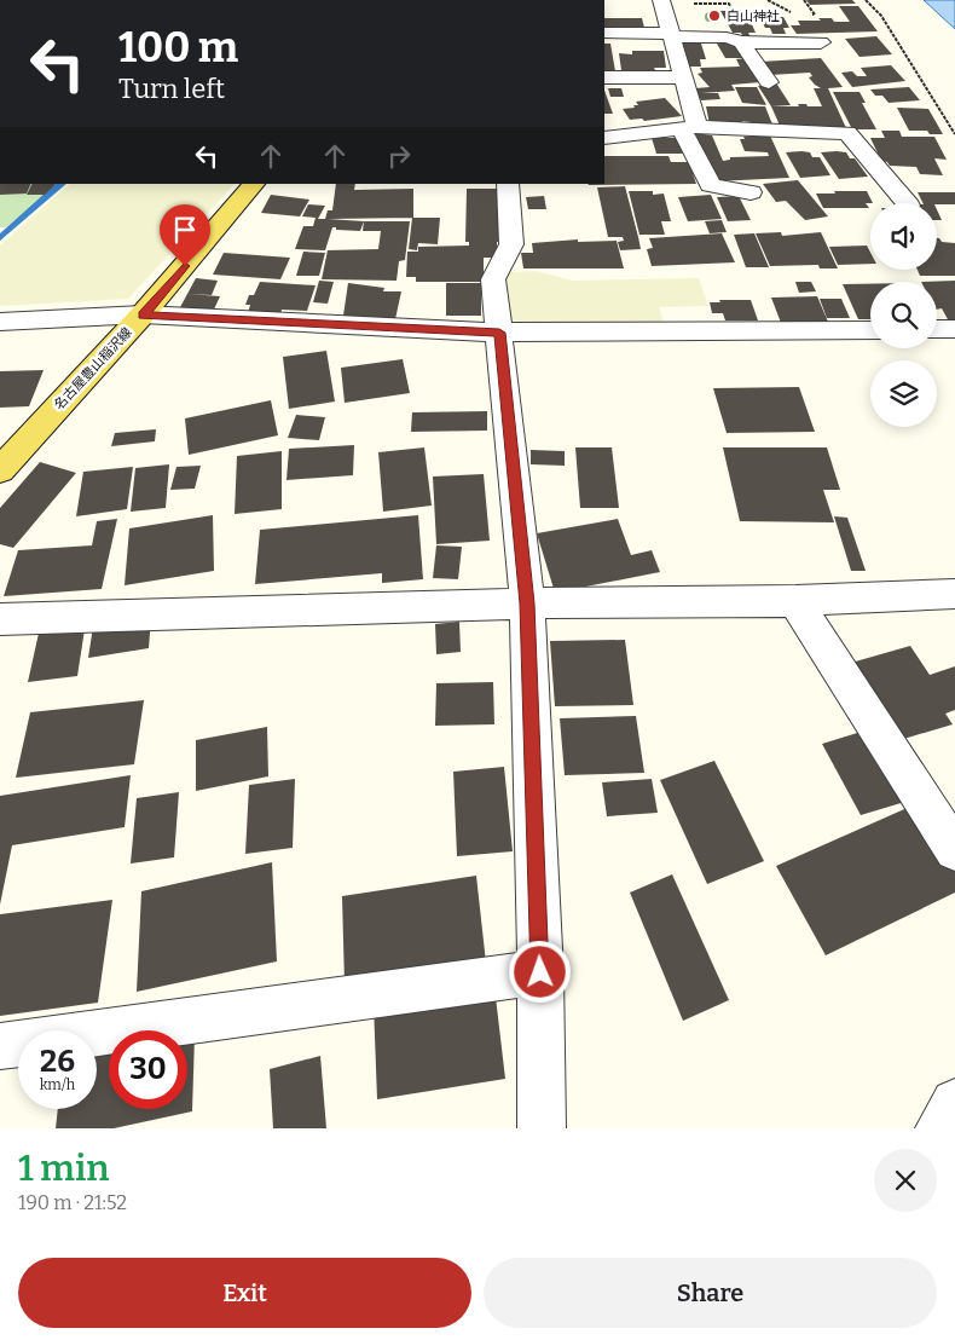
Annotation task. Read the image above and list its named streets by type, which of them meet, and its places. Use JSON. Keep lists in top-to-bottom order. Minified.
{"streets":{"main road":["名古屋豊山稲沢線"]},"places":["白山神社"],"page":{"turn":["100 m","Turn left"],"speed":"26 km/h","limit":"30","heading":["1 min","190 m · 21:52"],"buttons":["Exit","Share"]}}
